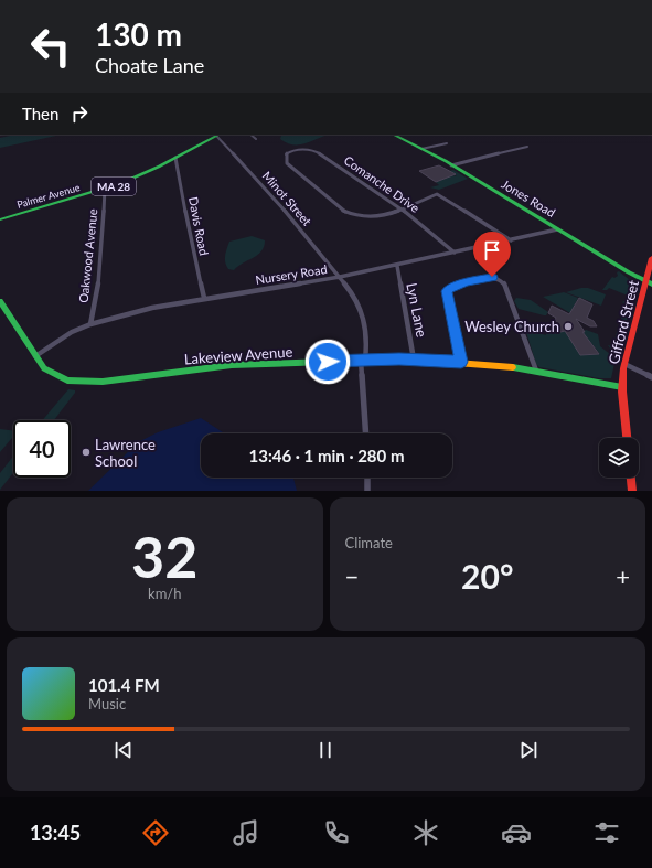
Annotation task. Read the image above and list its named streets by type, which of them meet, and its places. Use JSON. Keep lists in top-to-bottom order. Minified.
{"streets":{"main road":["MA 28","Palmer Avenue","Jones Road","Gifford Street","Lakeview Avenue"],"street":["Comanche Drive","Minot Street","Davis Road","Oakwood Avenue","Nursery Road","Lyn Lane"]},"crossings":[["Comanche Drive","Nursery Road"],["Palmer Avenue","Minot Street"],["Palmer Avenue","Davis Road"],["Palmer Avenue","Oakwood Avenue"],["Minot Street","Nursery Road"],["Minot Street","Lakeview Avenue"],["Jones Road","Nursery Road"],["Jones Road","Gifford Street"],["Davis Road","Nursery Road"],["Oakwood Avenue","Nursery Road"],["Nursery Road","Lyn Lane"],["Nursery Road","Lakeview Avenue"],["Lyn Lane","Lakeview Avenue"],["Gifford Street","Lakeview Avenue"]],"places":["Wesley Church","Lawrence School"],"page":{"turn":["130 m","Choate Lane"],"then":"Then","limit":"40","trip":"13:46 · 1 min · 280 m","tile":[["32","km/h"],"Climate"],"heat":["−","20°","+"],"song":["101.4 FM","Music"],"tabs":"13:45"}}
